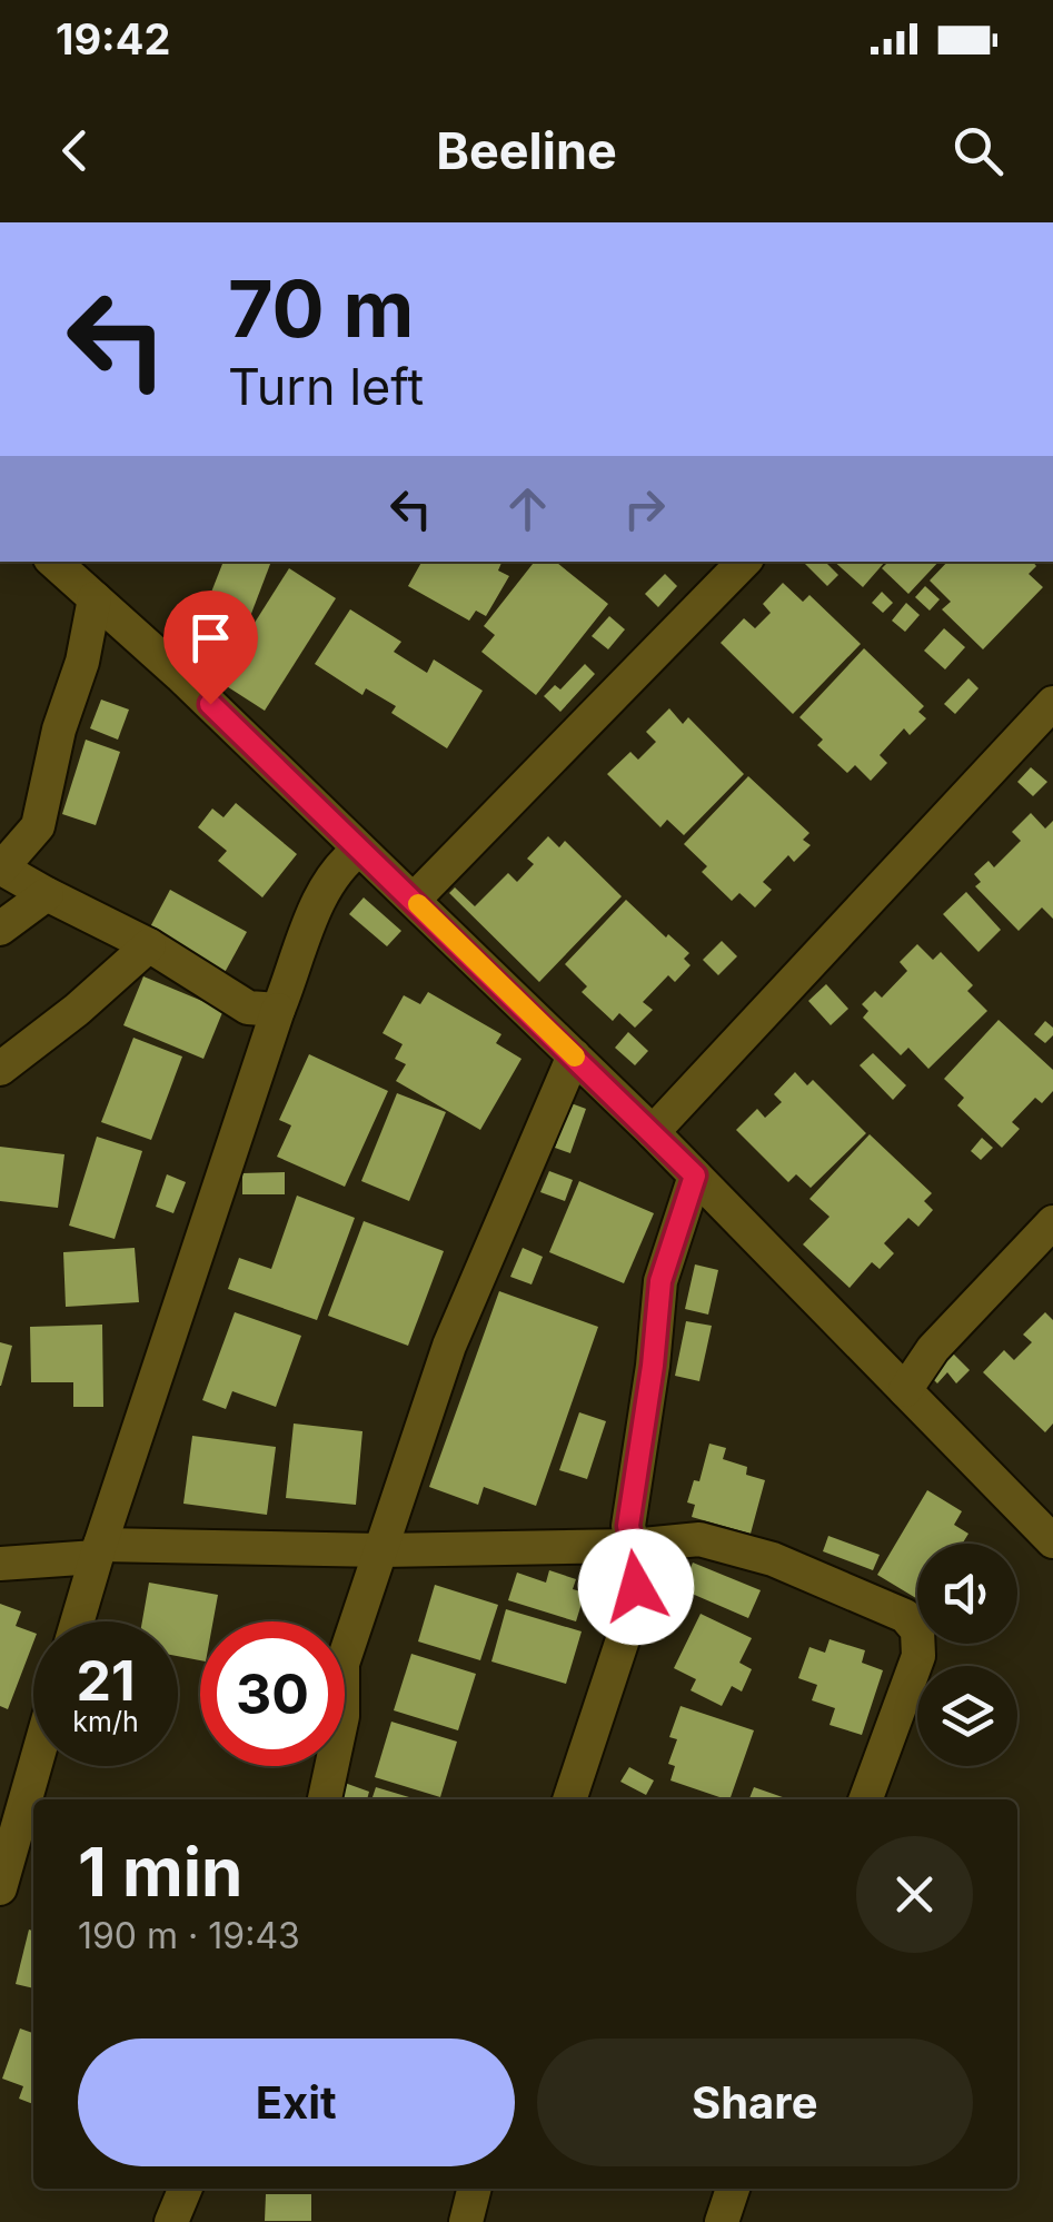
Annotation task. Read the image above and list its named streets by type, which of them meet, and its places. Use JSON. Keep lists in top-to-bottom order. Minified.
{"page":{"status":"19:42","header":"Beeline","turn":["70 m","Turn left"],"speed":"21 km/h","limit":"30","heading":["1 min","190 m · 19:43"],"buttons":["Exit","Share"]}}
